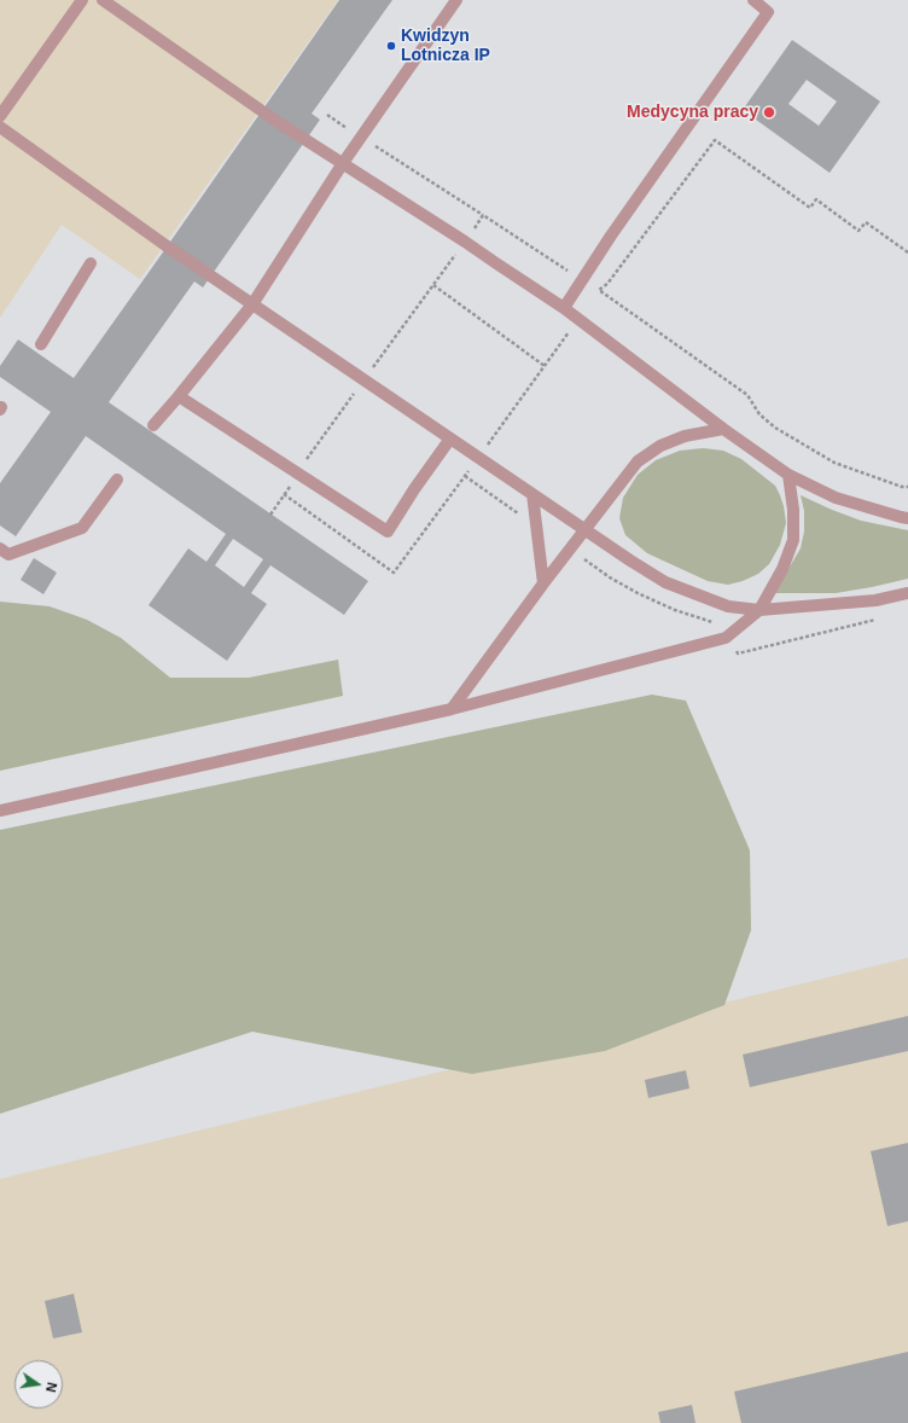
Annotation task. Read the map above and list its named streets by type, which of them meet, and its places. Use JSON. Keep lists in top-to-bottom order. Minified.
{"places":["Kwidzyn Lotnicza IP","Medycyna pracy"],"north":"right"}
